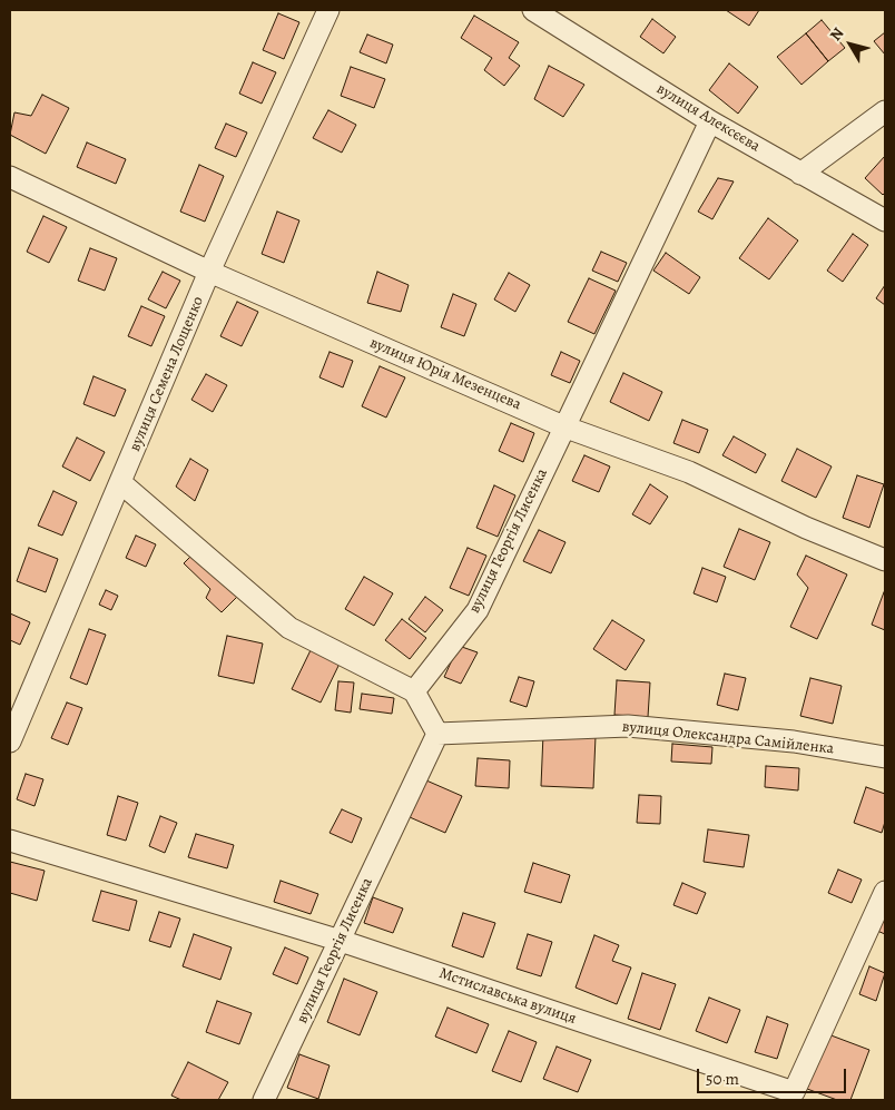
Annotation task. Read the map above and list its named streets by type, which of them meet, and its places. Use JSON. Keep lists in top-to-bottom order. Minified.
{"streets":{"street":["вулиця Алексєєва","вулиця Семена Лощенко","вулиця Юрія Мезенцева","вулиця Георгія Лисенка","вулиця Олександра Самійленка","Мстиславська вулиця"]},"crossings":[["вулиця Алексєєва","вулиця Георгія Лисенка"],["вулиця Семена Лощенко","вулиця Юрія Мезенцева"],["вулиця Юрія Мезенцева","вулиця Георгія Лисенка"],["вулиця Георгія Лисенка","вулиця Олександра Самійленка"],["вулиця Георгія Лисенка","Мстиславська вулиця"]],"scale_bar":"50 m","north":"top left"}
